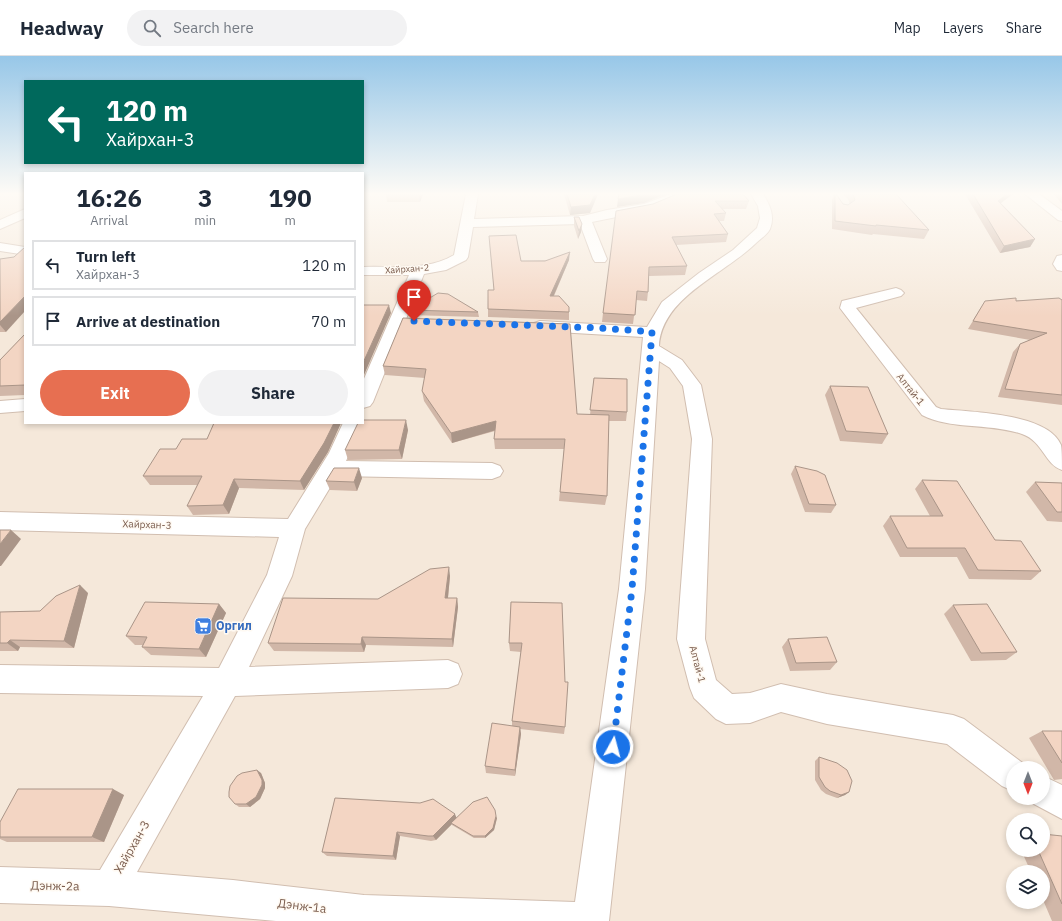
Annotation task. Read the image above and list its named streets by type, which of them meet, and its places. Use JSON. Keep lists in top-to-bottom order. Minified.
{"streets":{"street":["Хайрхан-2","Алтай-1","Хайрхан-3","Дэнж-2а","Дэнж-1а"]},"crossings":[["Хайрхан-3","Дэнж-2а"],["Хайрхан-3","Дэнж-1а"],["Дэнж-2а","Дэнж-1а"]],"places":{"supermarket":["Оргил"]},"north":"bottom","page":{"header":"Headway","search":"Search here","nav":["Map","Layers","Share"],"turn":["120 m","Хайрхан-3"],"eta":["16:26","Arrival","3","min","190","m"],"list":[{"name":"Turn left","note":"Хайрхан-3","value":"120 m"},{"name":"Arrive at destination","value":"70 m"}],"buttons":["Exit","Share"]}}
